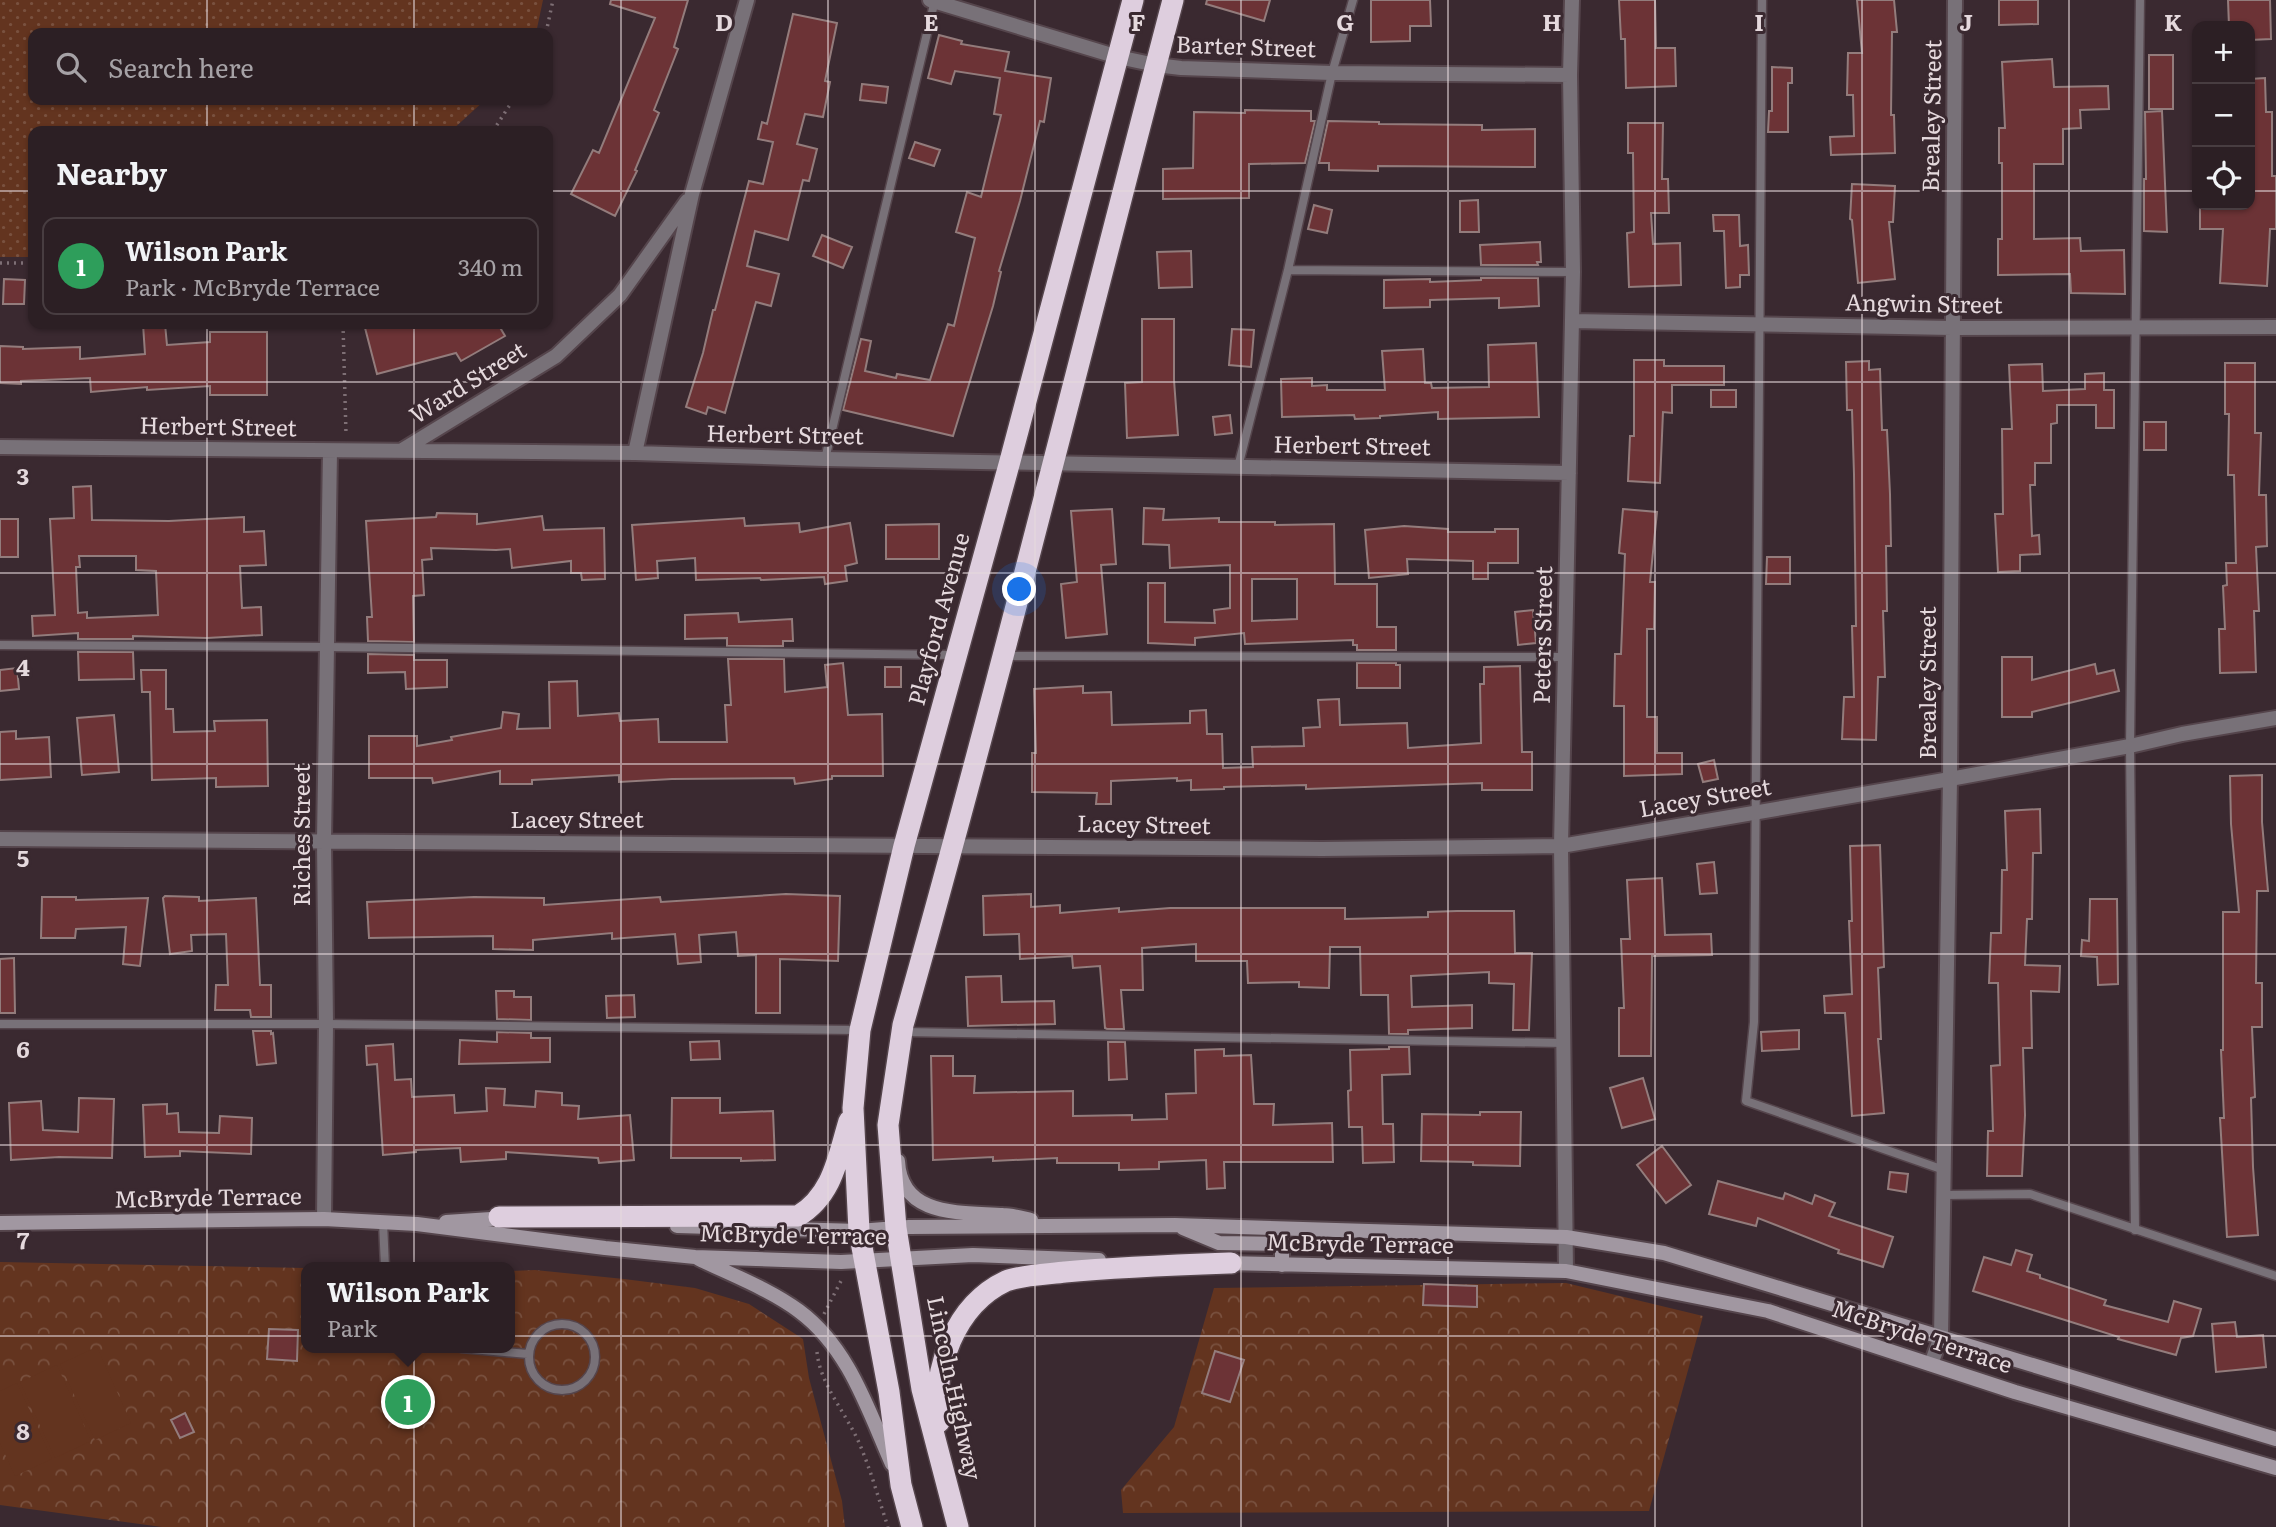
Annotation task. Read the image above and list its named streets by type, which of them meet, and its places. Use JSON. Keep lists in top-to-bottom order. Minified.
{"streets":{"highway":["Playford Avenue","Lincoln Highway"],"main road":["McBryde Terrace"],"street":["Barter Street","Brealey Street","Angwin Street","Ward Street","Herbert Street","Peters Street","Lacey Street","Riches Street"]},"crossings":[["Barter Street","Playford Avenue"],["Barter Street","Peters Street"],["Brealey Street","Angwin Street"],["Brealey Street","Lacey Street"],["Brealey Street","McBryde Terrace"],["Angwin Street","Peters Street"],["Ward Street","Herbert Street"],["Herbert Street","Playford Avenue"],["Herbert Street","Peters Street"],["Herbert Street","Riches Street"],["Playford Avenue","Lacey Street"],["Playford Avenue","McBryde Terrace"],["Peters Street","Lacey Street"],["Peters Street","McBryde Terrace"],["Lacey Street","Riches Street"],["Riches Street","McBryde Terrace"],["McBryde Terrace","Lincoln Highway"]],"page":{"map_buttons":["+","−"],"search":"Search here","heading":"Nearby","list":[{"mark":"1","name":"Wilson Park","note":"Park · McBryde Terrace","value":"340 m"}],"popup":["Wilson Park","Park"],"pins":"1"},"grid":{"columns":["D","E","F","G","H","I","J","K"],"rows":["3","4","5","6","7","8"]}}
